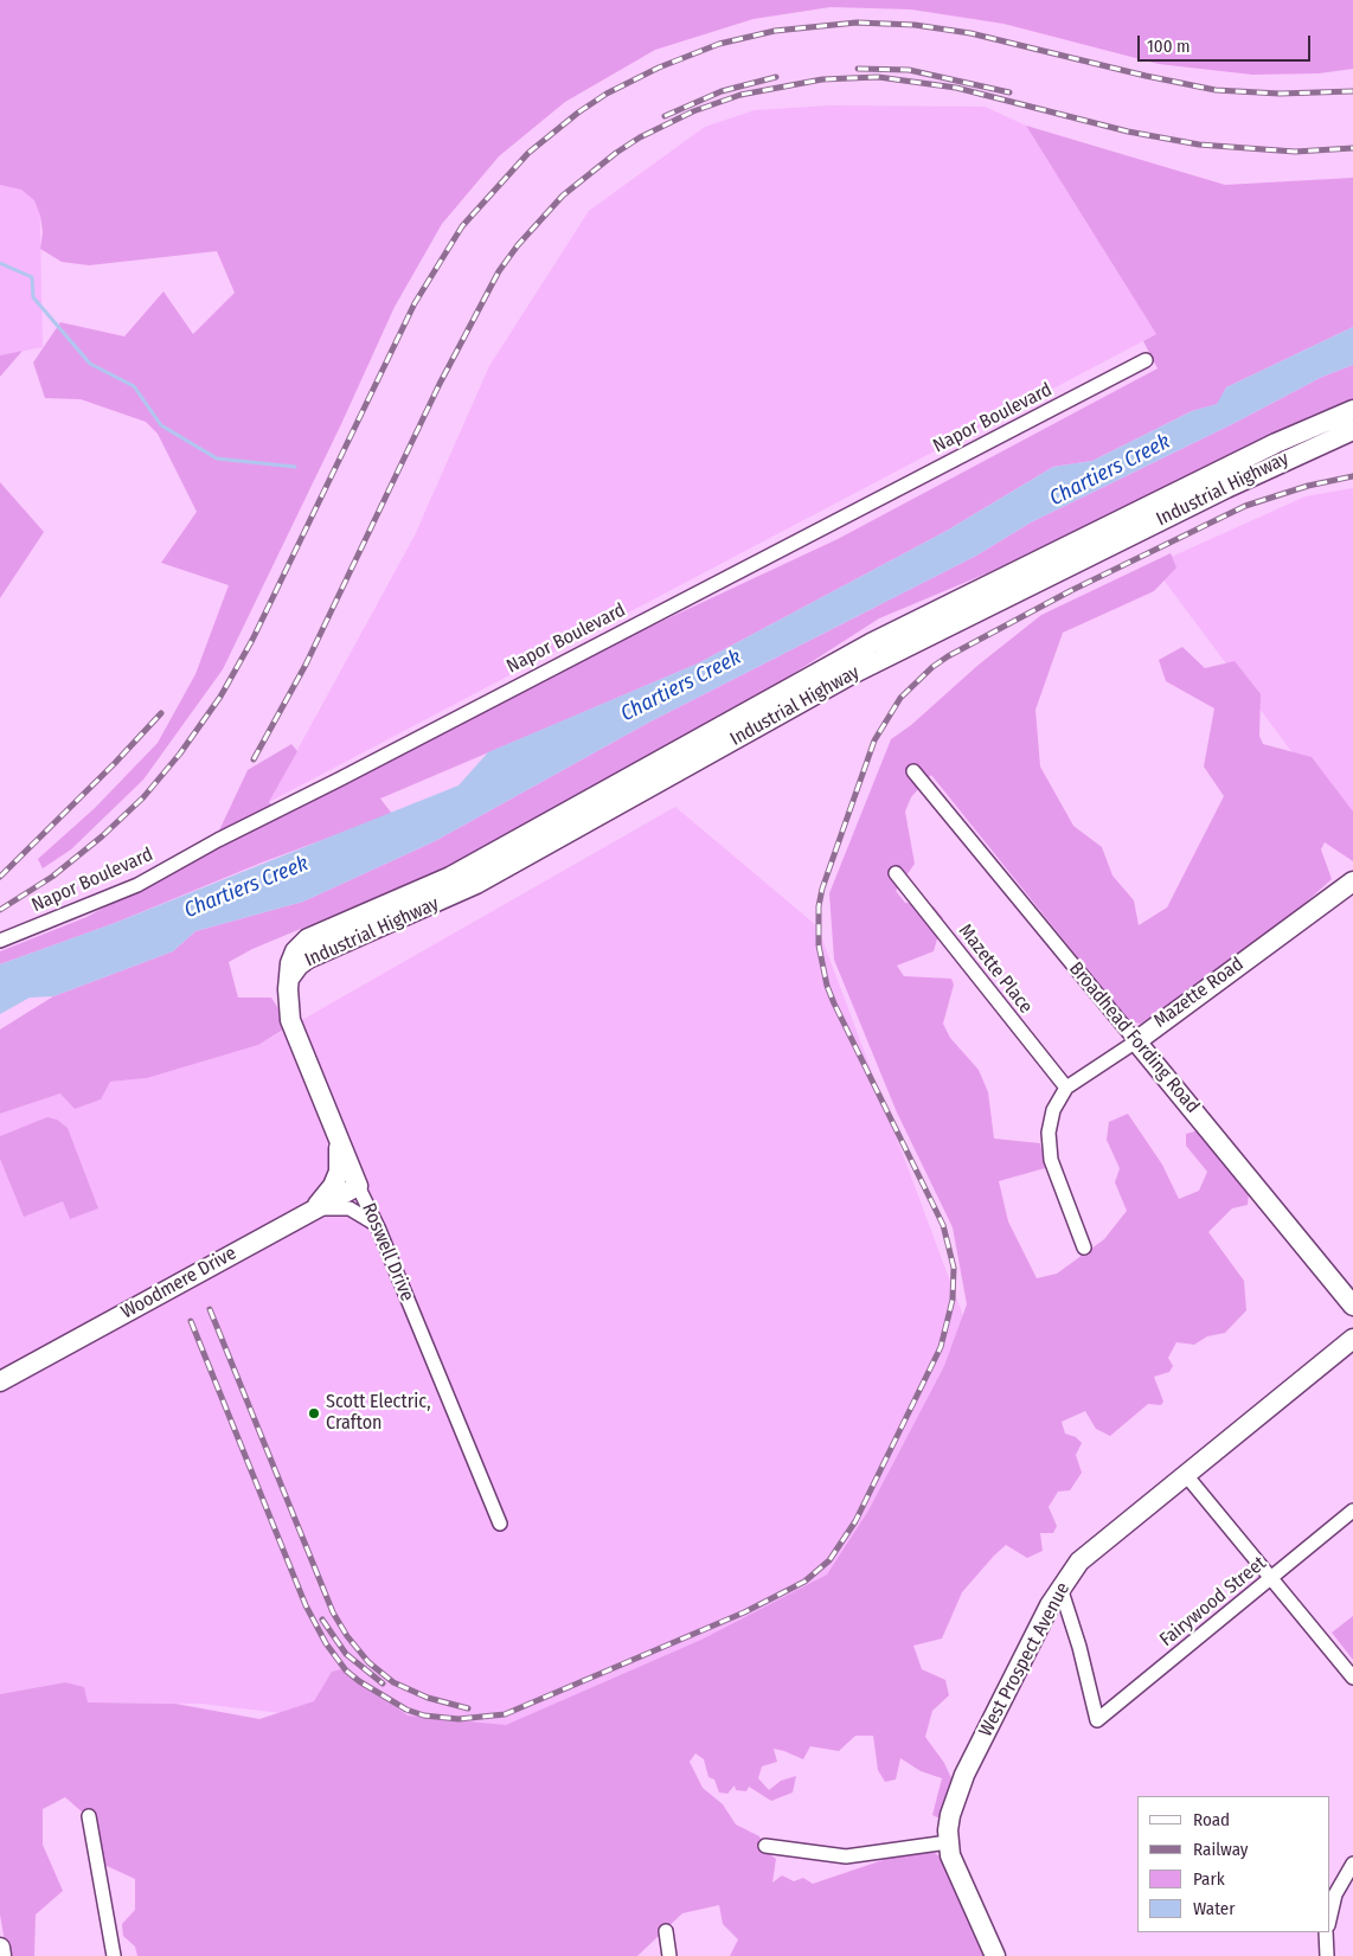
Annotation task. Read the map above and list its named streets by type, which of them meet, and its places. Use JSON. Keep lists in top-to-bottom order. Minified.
{"streets":{"street":["Napor Boulevard","Industrial Highway","Mazette Place","Mazette Road","Broadhead Fording Road","Roswell Drive","Woodmere Drive","Fairywood Street","West Prospect Avenue"]},"crossings":[["Industrial Highway","Roswell Drive"],["Mazette Place","Mazette Road"],["Mazette Road","Broadhead Fording Road"],["Roswell Drive","Woodmere Drive"],["Fairywood Street","West Prospect Avenue"]],"water":["Chartiers Creek"],"places":["Scott Electric, Crafton"],"legend":["Road","Railway","Park","Water"],"scale_bar":"100 m"}
